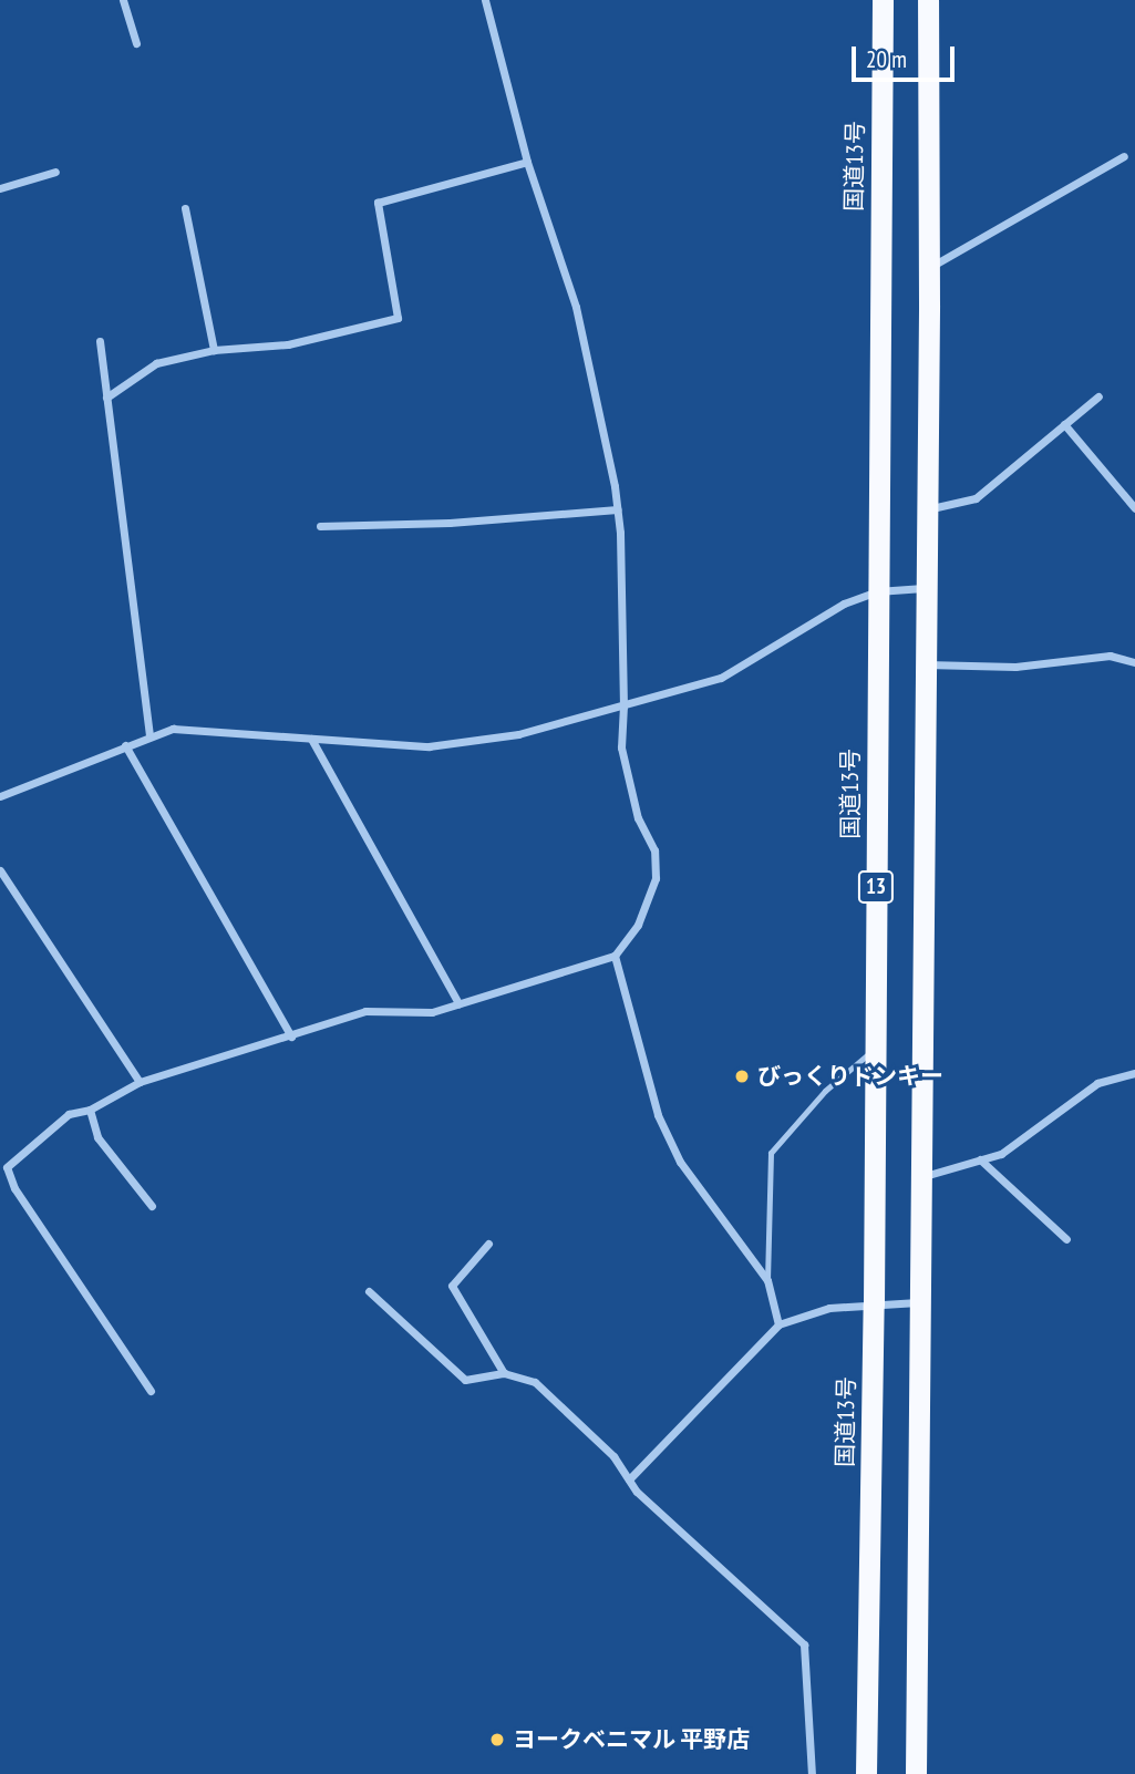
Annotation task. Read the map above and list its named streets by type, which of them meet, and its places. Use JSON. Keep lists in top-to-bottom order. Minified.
{"streets":{"highway":["国道13号","13"]},"places":["びっくりドンキー","ヨークベニマル 平野店"],"scale_bar":"20 m"}
